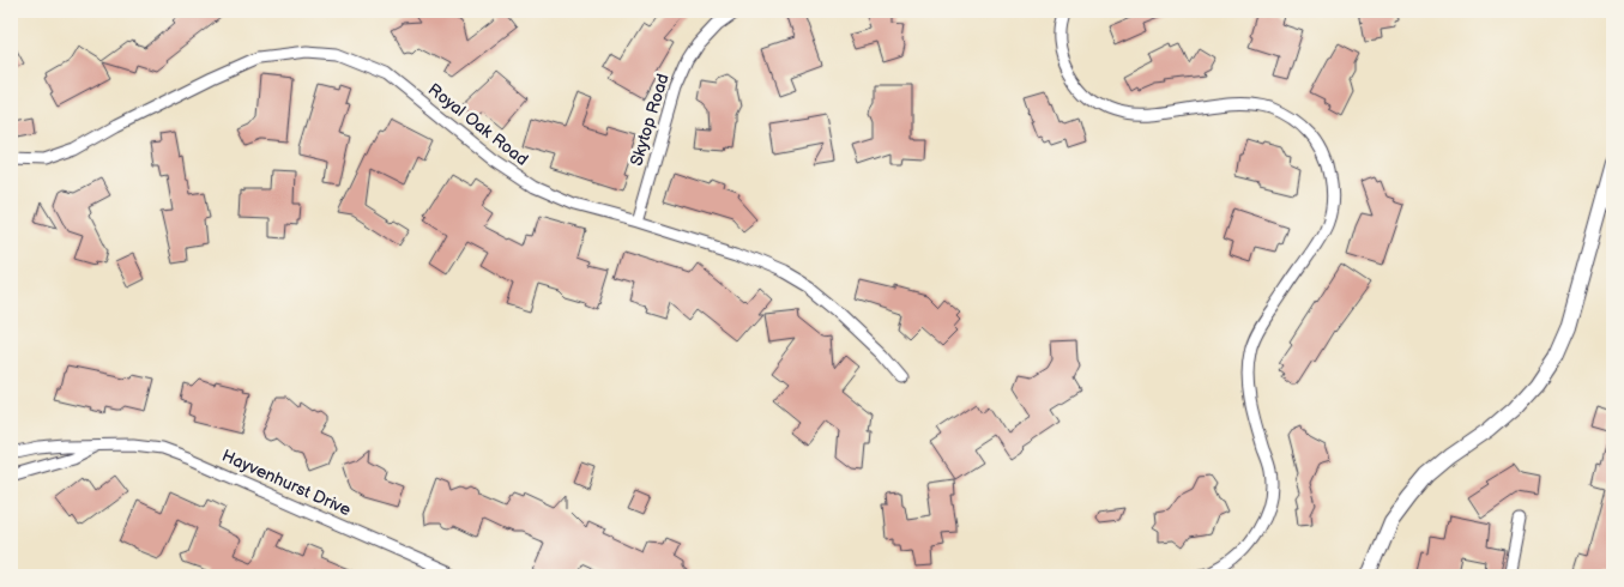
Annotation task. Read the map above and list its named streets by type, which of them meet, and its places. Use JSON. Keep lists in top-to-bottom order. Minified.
{"streets":{"street":["Skytop Road","Royal Oak Road","Hayvenhurst Drive"]},"crossings":[["Skytop Road","Royal Oak Road"]]}
